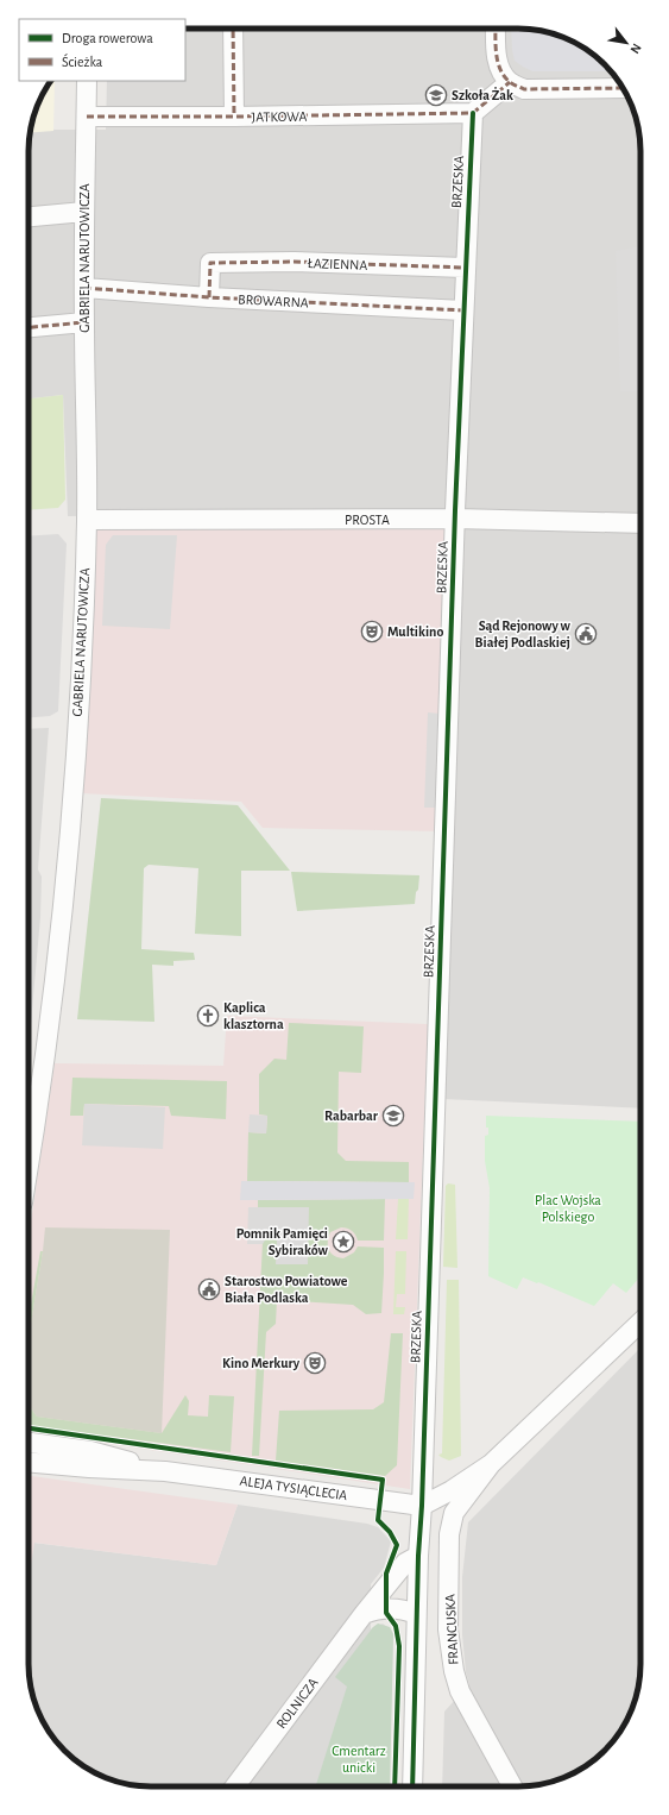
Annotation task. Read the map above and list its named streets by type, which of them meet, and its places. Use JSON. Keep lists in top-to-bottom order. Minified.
{"streets":{"street":["JATKOWA","BRZESKA","GABRIELA NARUTOWICZA","ŁAZIENNA","BROWARNA","PROSTA","ALEJA TYSIĄCLECIA","FRANCUSKA","ROLNICZA"]},"crossings":[["JATKOWA","BRZESKA"],["JATKOWA","GABRIELA NARUTOWICZA"],["BRZESKA","ŁAZIENNA"],["BRZESKA","BROWARNA"],["BRZESKA","PROSTA"],["BRZESKA","ALEJA TYSIĄCLECIA"],["BRZESKA","ROLNICZA"],["GABRIELA NARUTOWICZA","BROWARNA"],["GABRIELA NARUTOWICZA","PROSTA"],["ŁAZIENNA","BROWARNA"]],"parks":["Plac Wojska Polskiego","Cmentarz unicki"],"places":{"school or university":["Szkoła Żak","Rabarbar"],"theatre":["Multikino","Kino Merkury"],"public building":["Sąd Rejonowy w Białej Podlaskiej","Starostwo Powiatowe Biała Podlaska"],"church":["Kaplica klasztorna"],"place":["Pomnik Pamięci Sybiraków"]},"legend":["Droga rowerowa","Ścieżka"],"north":"bottom right"}
